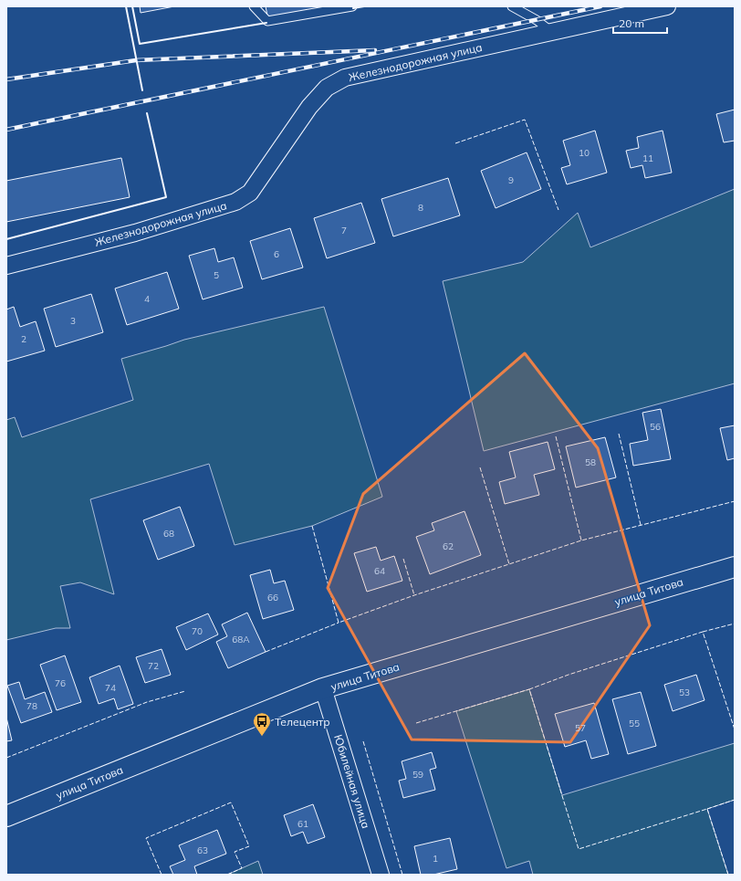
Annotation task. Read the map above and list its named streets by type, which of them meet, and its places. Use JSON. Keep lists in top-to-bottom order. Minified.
{"streets":{"main road":["улица Титова"],"street":["Железнодорожная улица","Юбилейная улица"]},"crossings":[["улица Титова","Юбилейная улица"]],"places":{"bus stop":["Телецентр"]},"house_numbers":["10","11","9","8","7","6","5","4","3","2","56","58","68","62","64","66","70","68А","72","76","74","53","78","55","57","59","61","63","1"],"scale_bar":"20 m"}
